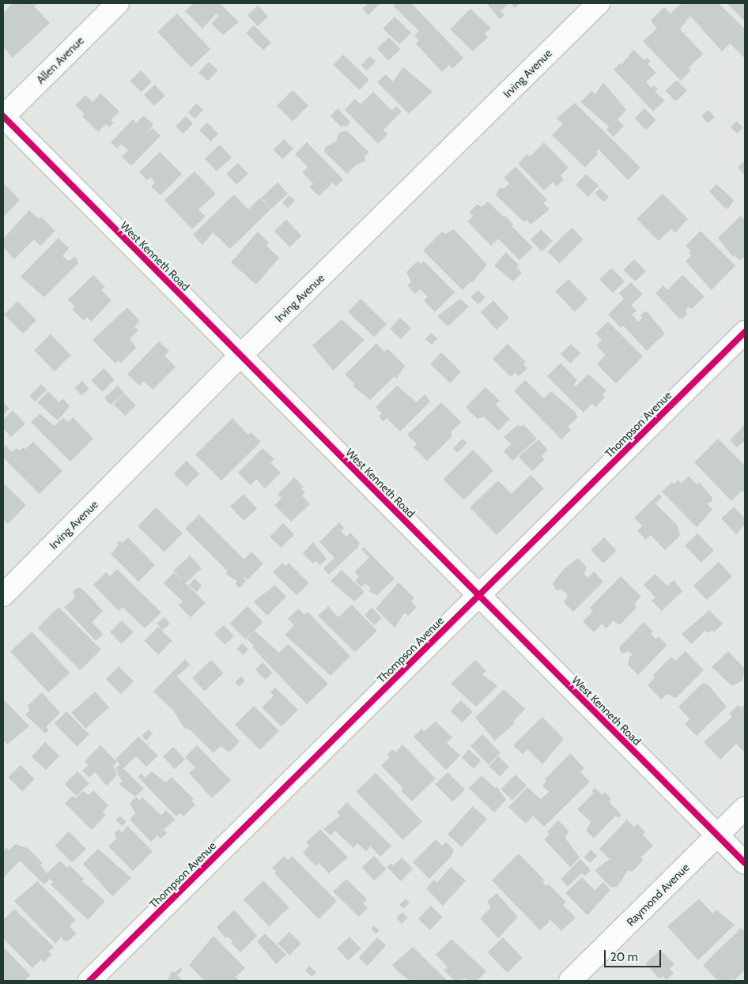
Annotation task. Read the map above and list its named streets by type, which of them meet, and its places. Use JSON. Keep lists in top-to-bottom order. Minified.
{"streets":{"street":["Allen Avenue","Irving Avenue","West Kenneth Road","Thompson Avenue","Raymond Avenue"]},"crossings":[["Allen Avenue","West Kenneth Road"],["Irving Avenue","West Kenneth Road"],["West Kenneth Road","Thompson Avenue"],["West Kenneth Road","Raymond Avenue"]],"scale_bar":"20 m"}
